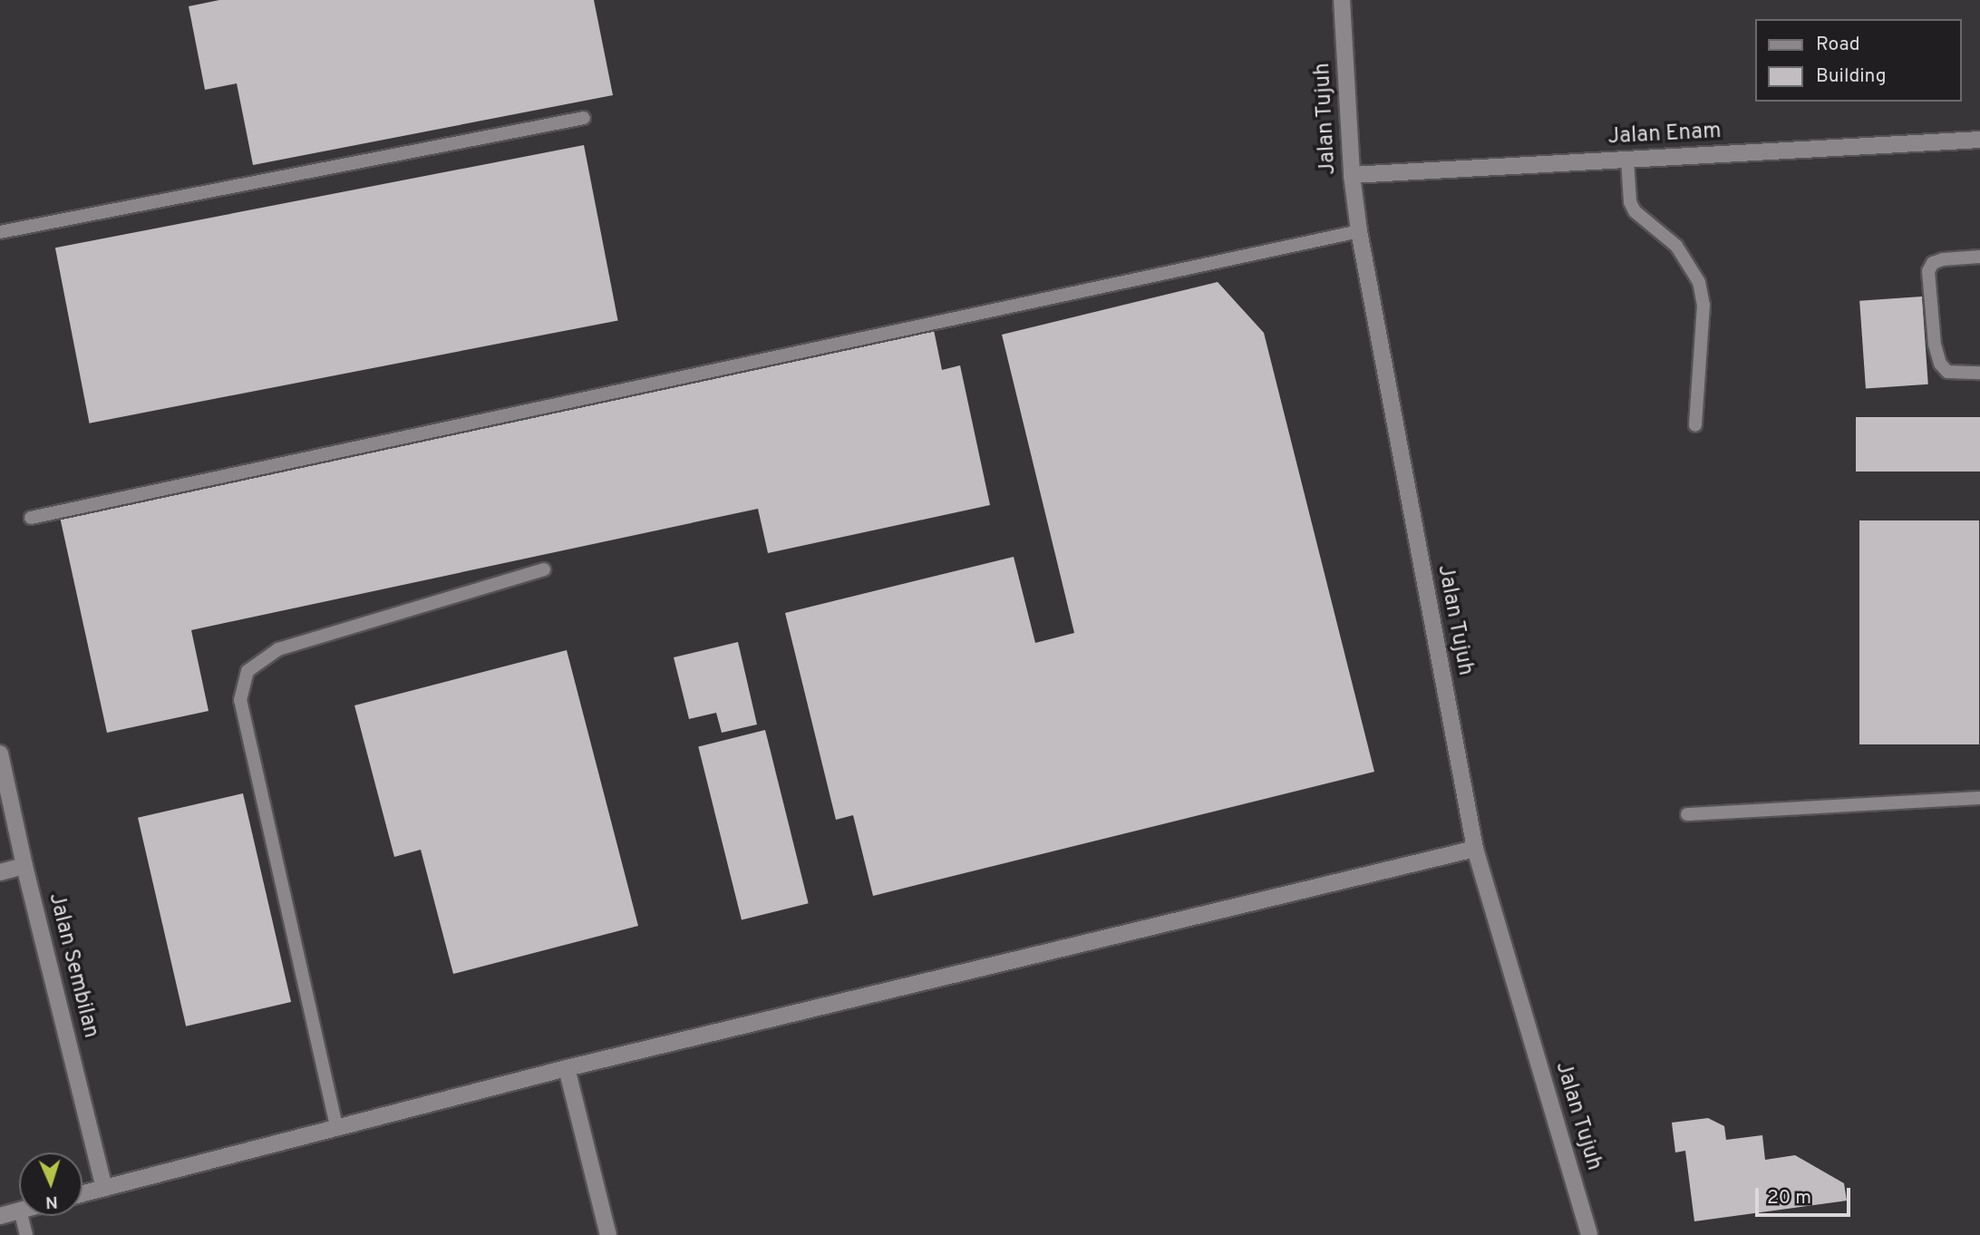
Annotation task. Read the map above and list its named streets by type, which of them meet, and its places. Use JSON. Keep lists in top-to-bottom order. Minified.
{"streets":{"street":["Jalan Tujuh","Jalan Enam","Jalan Sembilan"]},"crossings":[["Jalan Tujuh","Jalan Enam"]],"legend":["Road","Building"],"scale_bar":"20 m","north":"bottom"}
